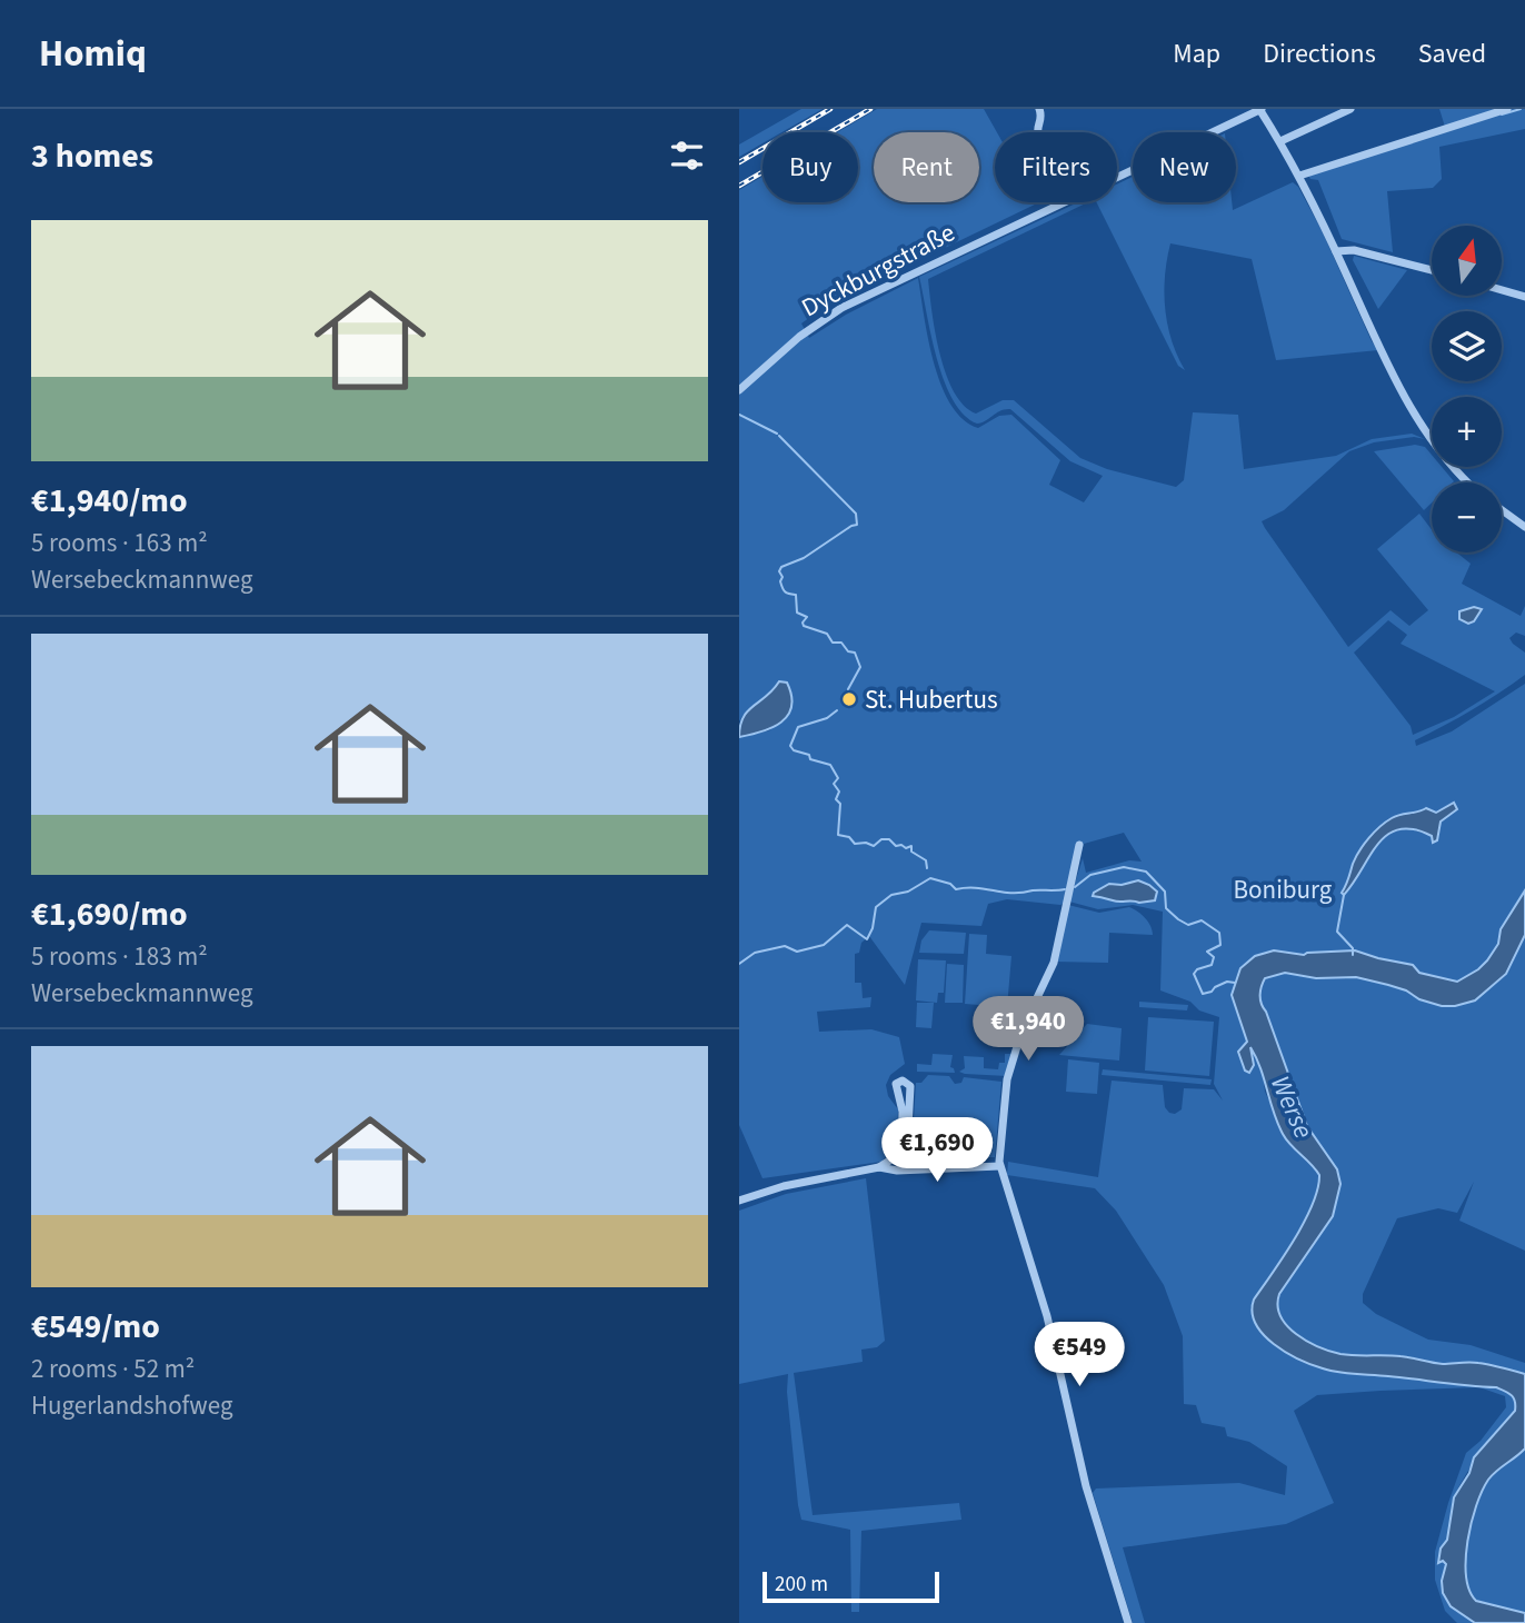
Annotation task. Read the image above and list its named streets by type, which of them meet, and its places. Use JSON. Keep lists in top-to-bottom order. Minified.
{"streets":{"street":["Dyckburgstraße"]},"water":["Werse"],"parks":["Boniburg"],"places":["St. Hubertus"],"scale_bar":"200 m","north":"top","page":{"header":"Homiq","nav":["Map","Directions","Saved"],"heading":"3 homes","chip":["Buy","Rent","Filters","New"],"list":[{"name":"€1,940/mo","note":"5 rooms · 163 m² · Wersebeckmannweg"},{"name":"€1,690/mo","note":"5 rooms · 183 m² · Wersebeckmannweg"},{"name":"€549/mo","note":"2 rooms · 52 m² · Hugerlandshofweg"}],"map_buttons":["+","−"],"price":["€1,940","€1,690","€549"],"scale":"200 m"}}
